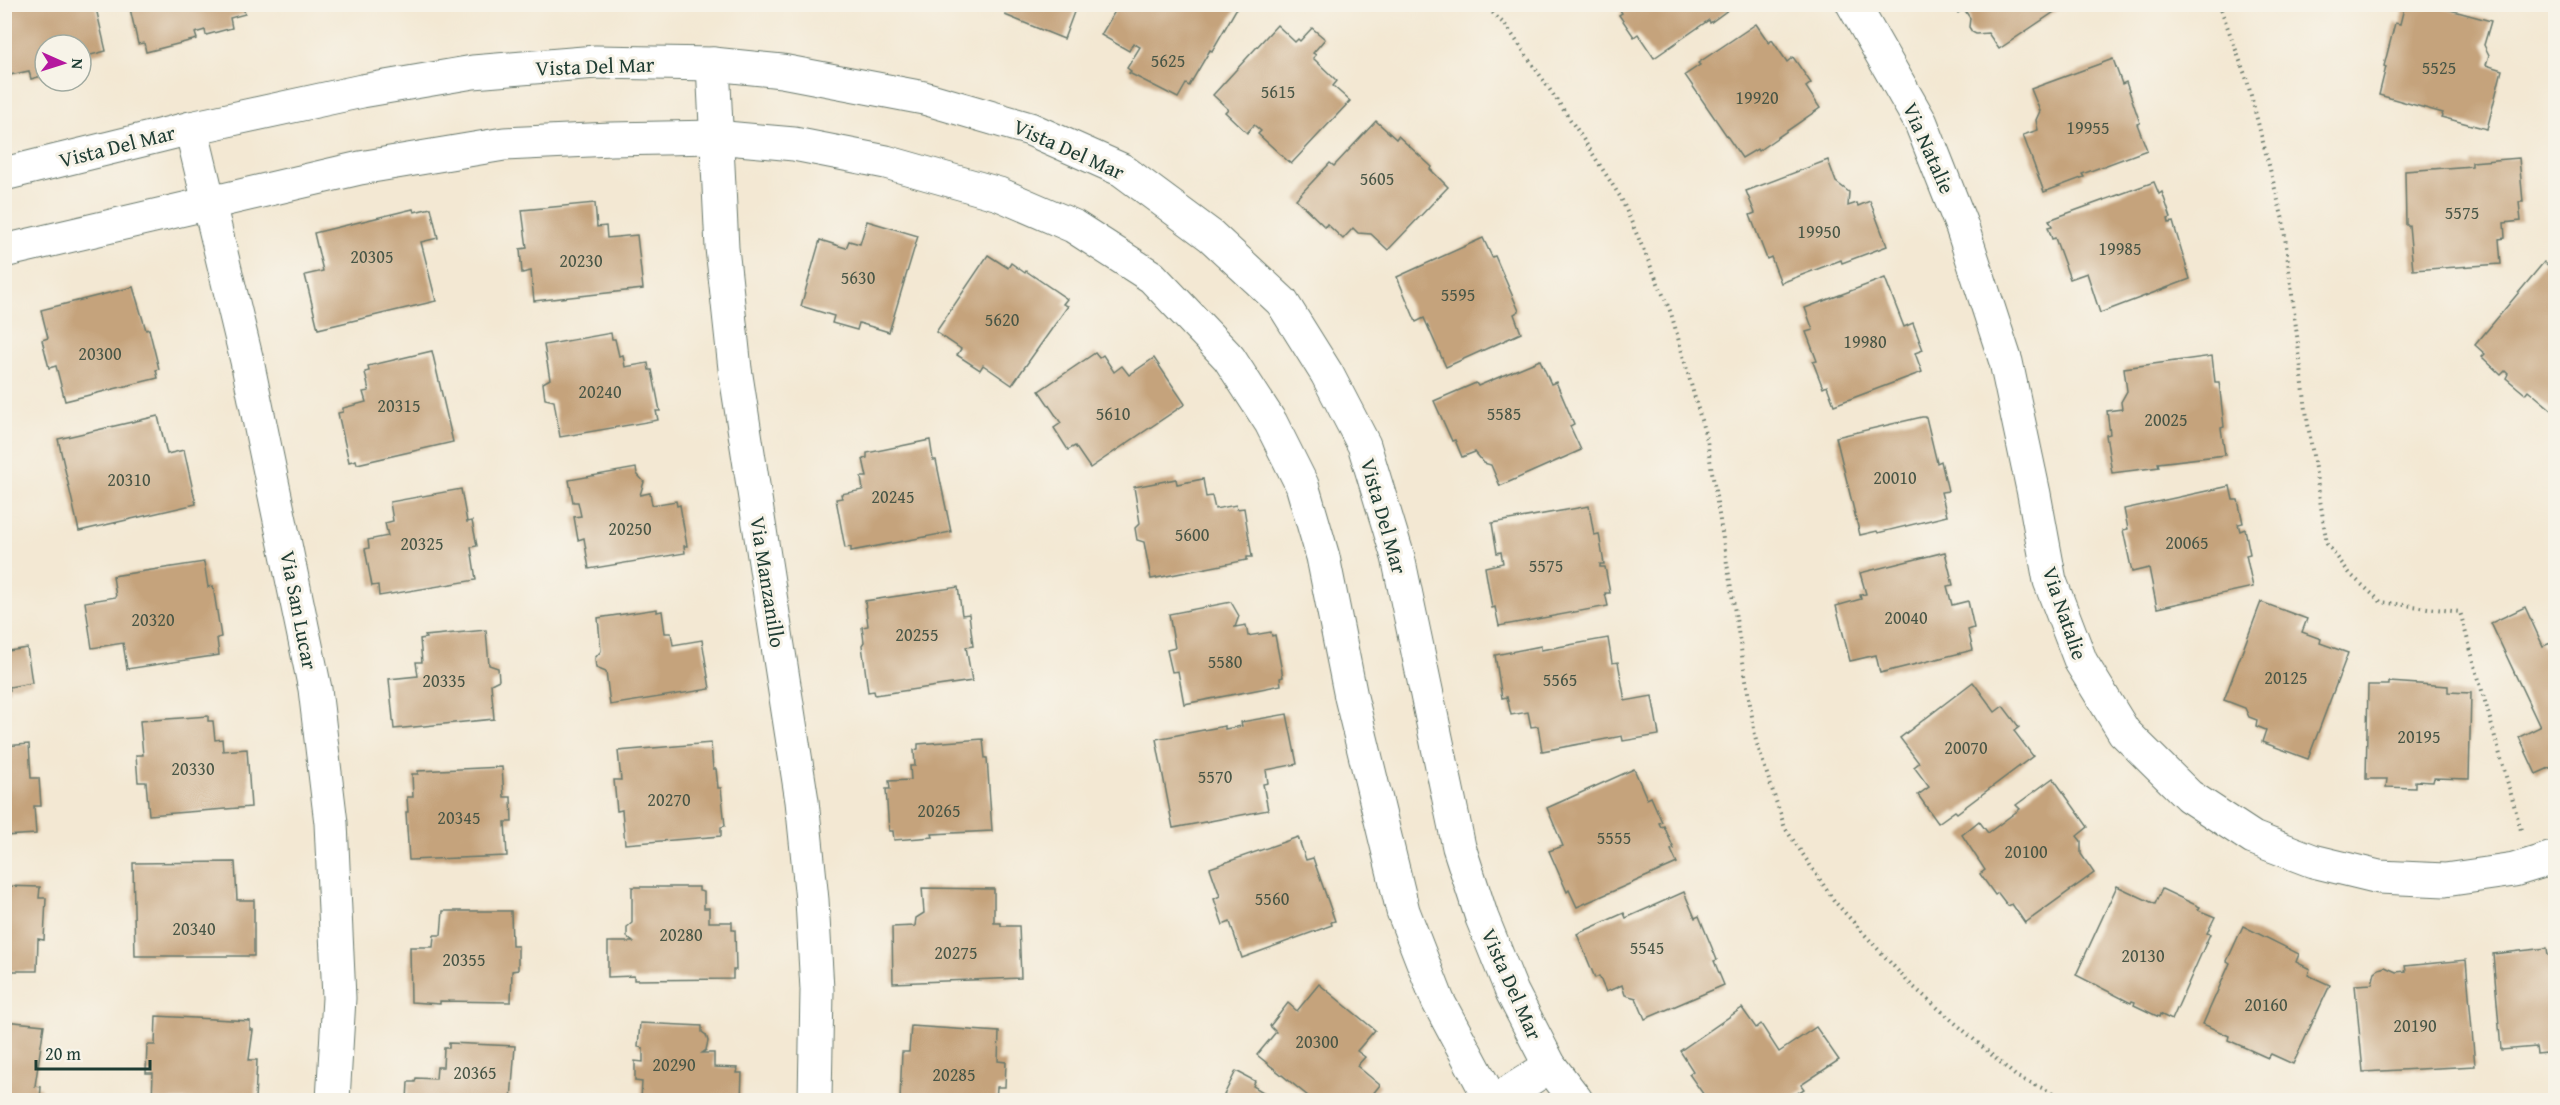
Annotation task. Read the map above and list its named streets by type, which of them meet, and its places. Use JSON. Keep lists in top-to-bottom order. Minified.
{"streets":{"street":["Vista Del Mar","Via Natalie","Via Manzanillo","Via San Lucar"]},"crossings":[["Vista Del Mar","Via Manzanillo"],["Vista Del Mar","Via San Lucar"]],"house_numbers":["5625","5525","5615","19920","19955","5605","5575","19950","19985","20305","20230","5630","5595","5620","19980","20300","20240","20315","5610","5585","20025","20010","20310","20245","20250","5600","20065","20325","5575","20040","20320","20255","5580","20125","5565","20335","20195","20070","20330","5570","20270","20265","20345","5555","20100","5560","20340","20280","5545","20275","20130","20355","20160","20190","20300","20290","20365","20285"],"scale_bar":"20 m","north":"right"}
